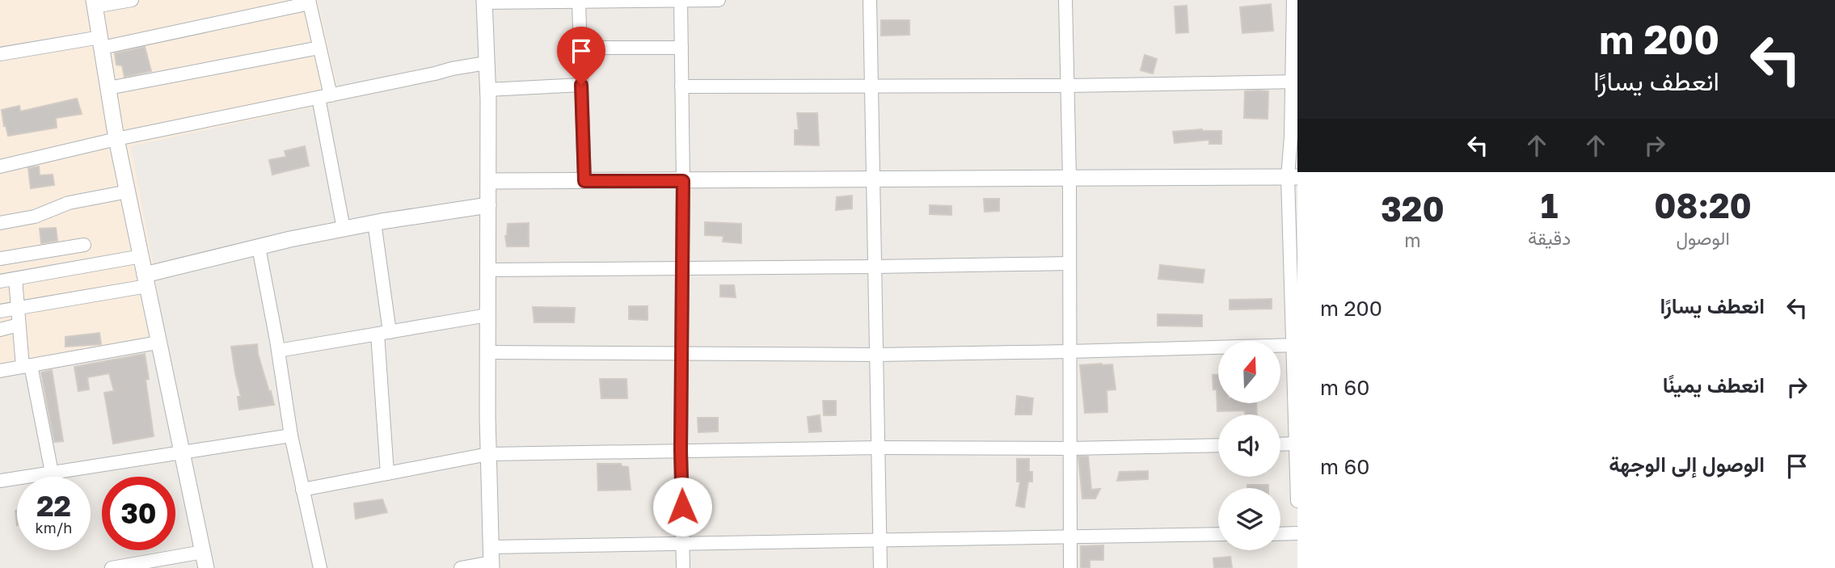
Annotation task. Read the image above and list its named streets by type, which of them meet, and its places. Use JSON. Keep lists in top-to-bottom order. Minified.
{"north":"top","page":{"turn":["200 m","انعطف يسارًا"],"eta":["08:20","الوصول","1","دقيقة","320","m"],"list":[{"name":"انعطف يسارًا","value":"200 m"},{"name":"انعطف يمينًا","value":"60 m"},{"name":"الوصول إلى الوجهة","value":"60 m"}],"speed":"22 km/h","limit":"30"}}
